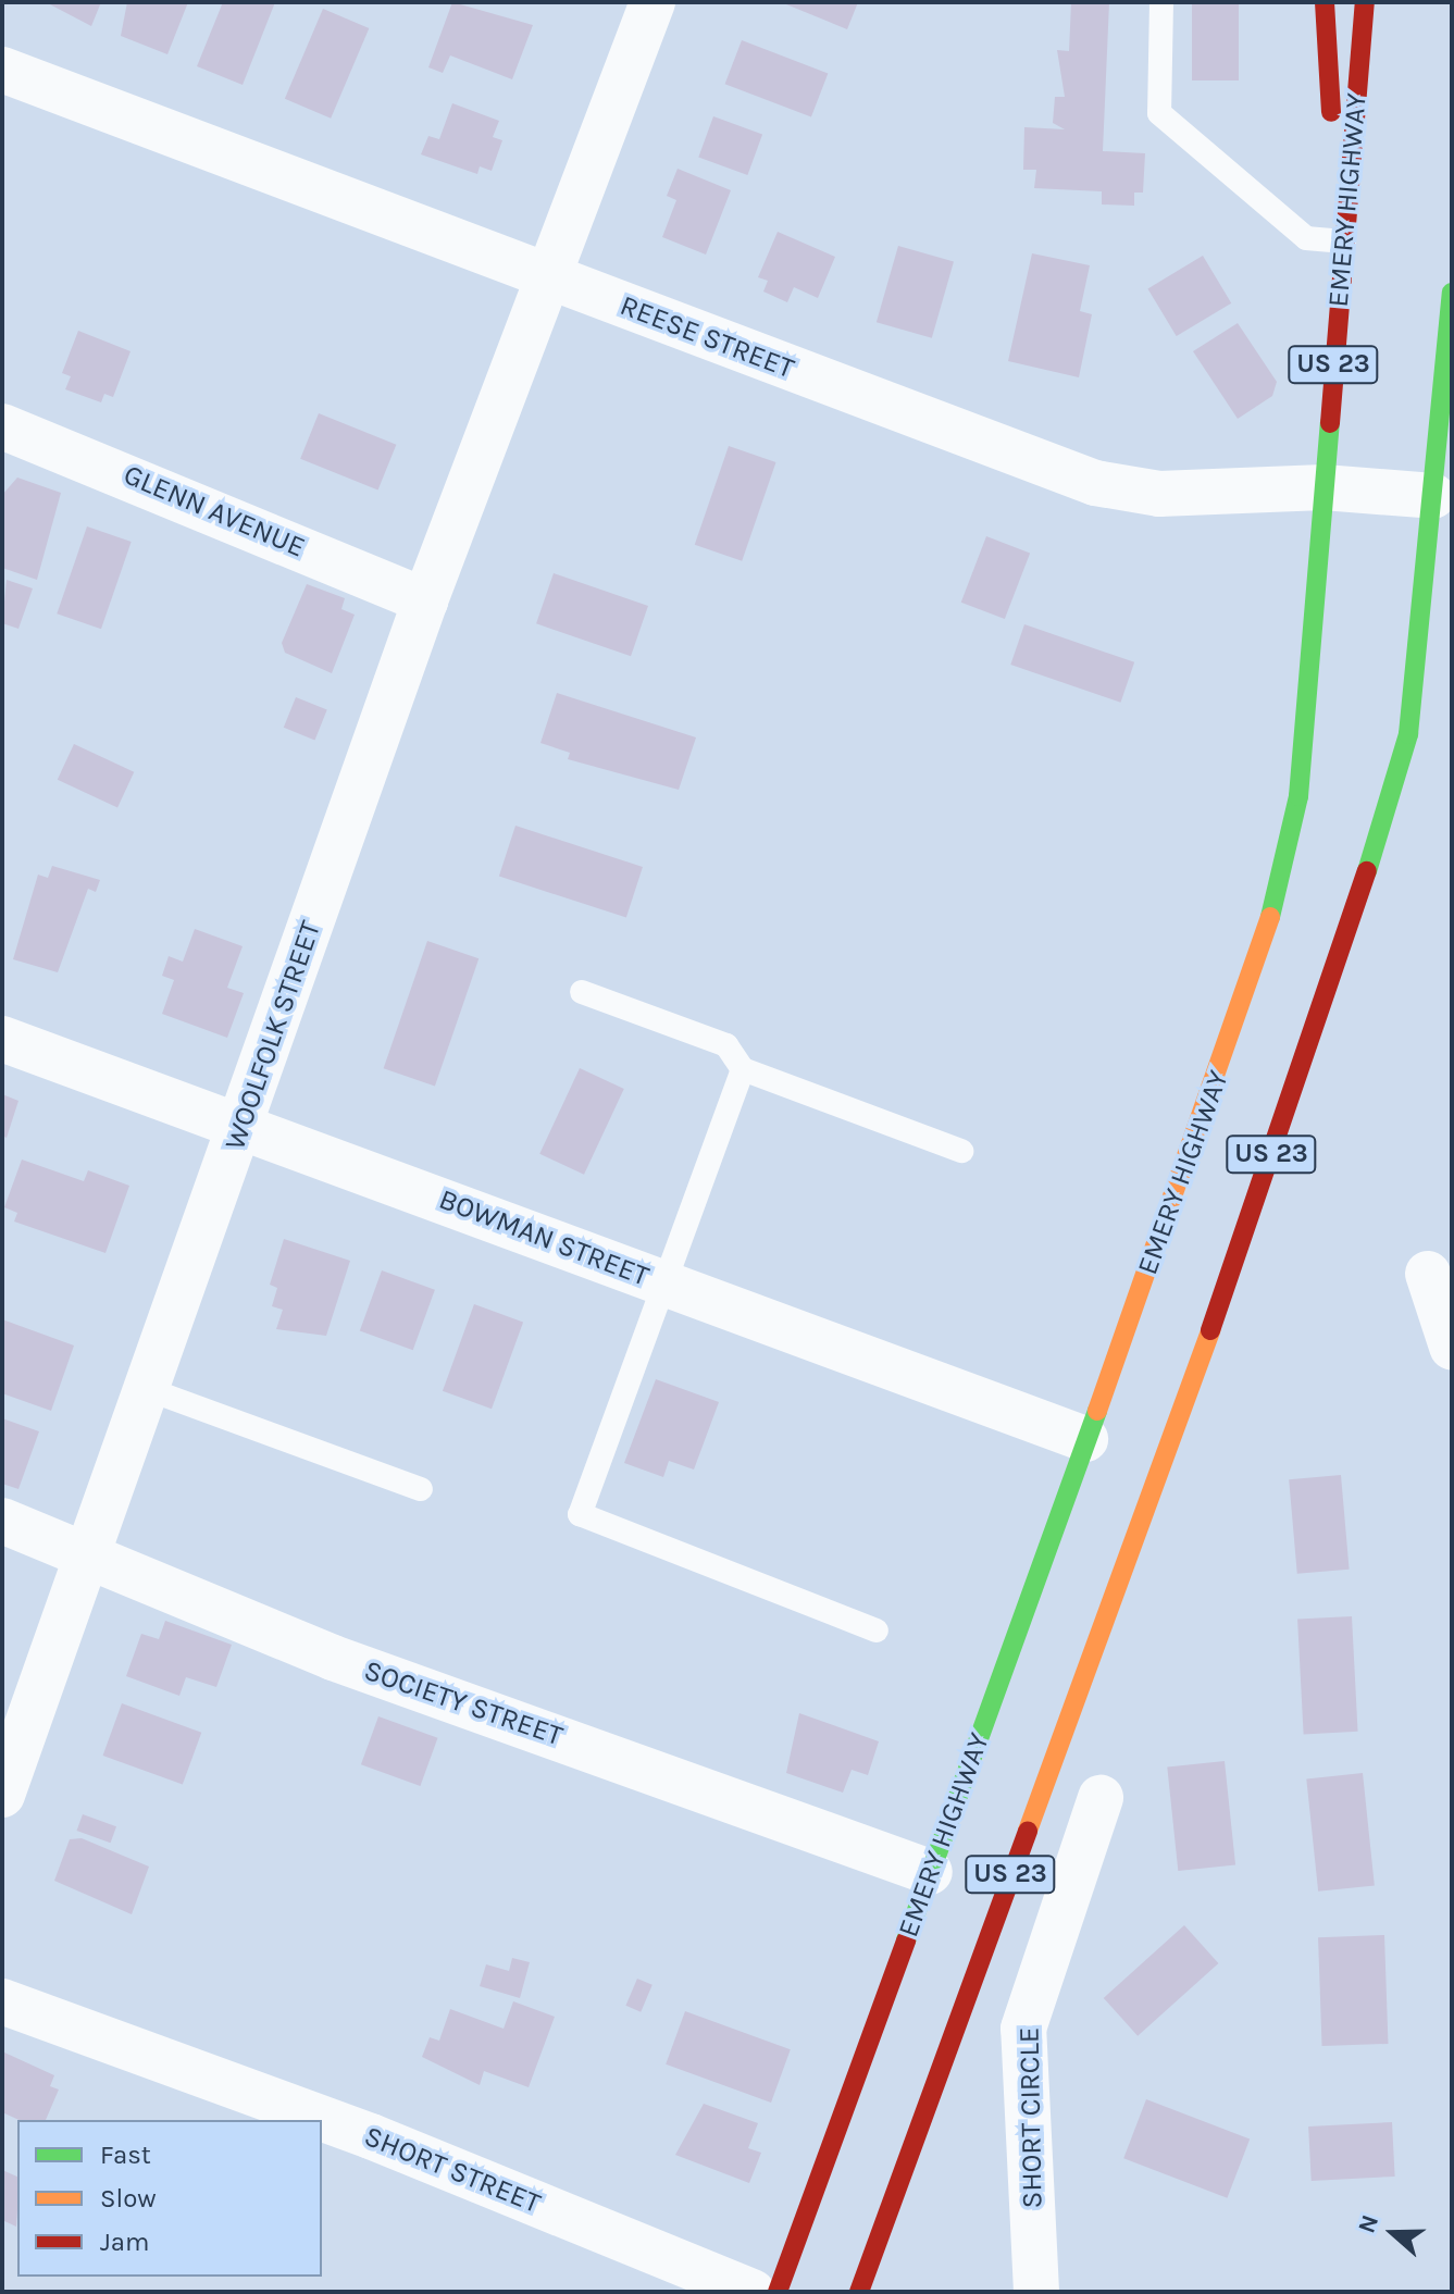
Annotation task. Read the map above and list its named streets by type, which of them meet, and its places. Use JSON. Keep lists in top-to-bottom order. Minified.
{"streets":{"highway":["EMERY HIGHWAY","US 23"],"street":["REESE STREET","GLENN AVENUE","WOOLFOLK STREET","BOWMAN STREET","SOCIETY STREET","SHORT CIRCLE","SHORT STREET"]},"crossings":[["EMERY HIGHWAY","REESE STREET"],["EMERY HIGHWAY","BOWMAN STREET"],["EMERY HIGHWAY","SOCIETY STREET"],["REESE STREET","US 23"],["REESE STREET","WOOLFOLK STREET"],["GLENN AVENUE","WOOLFOLK STREET"],["WOOLFOLK STREET","BOWMAN STREET"],["WOOLFOLK STREET","SOCIETY STREET"]],"legend":["Fast","Slow","Jam"],"north":"left"}
